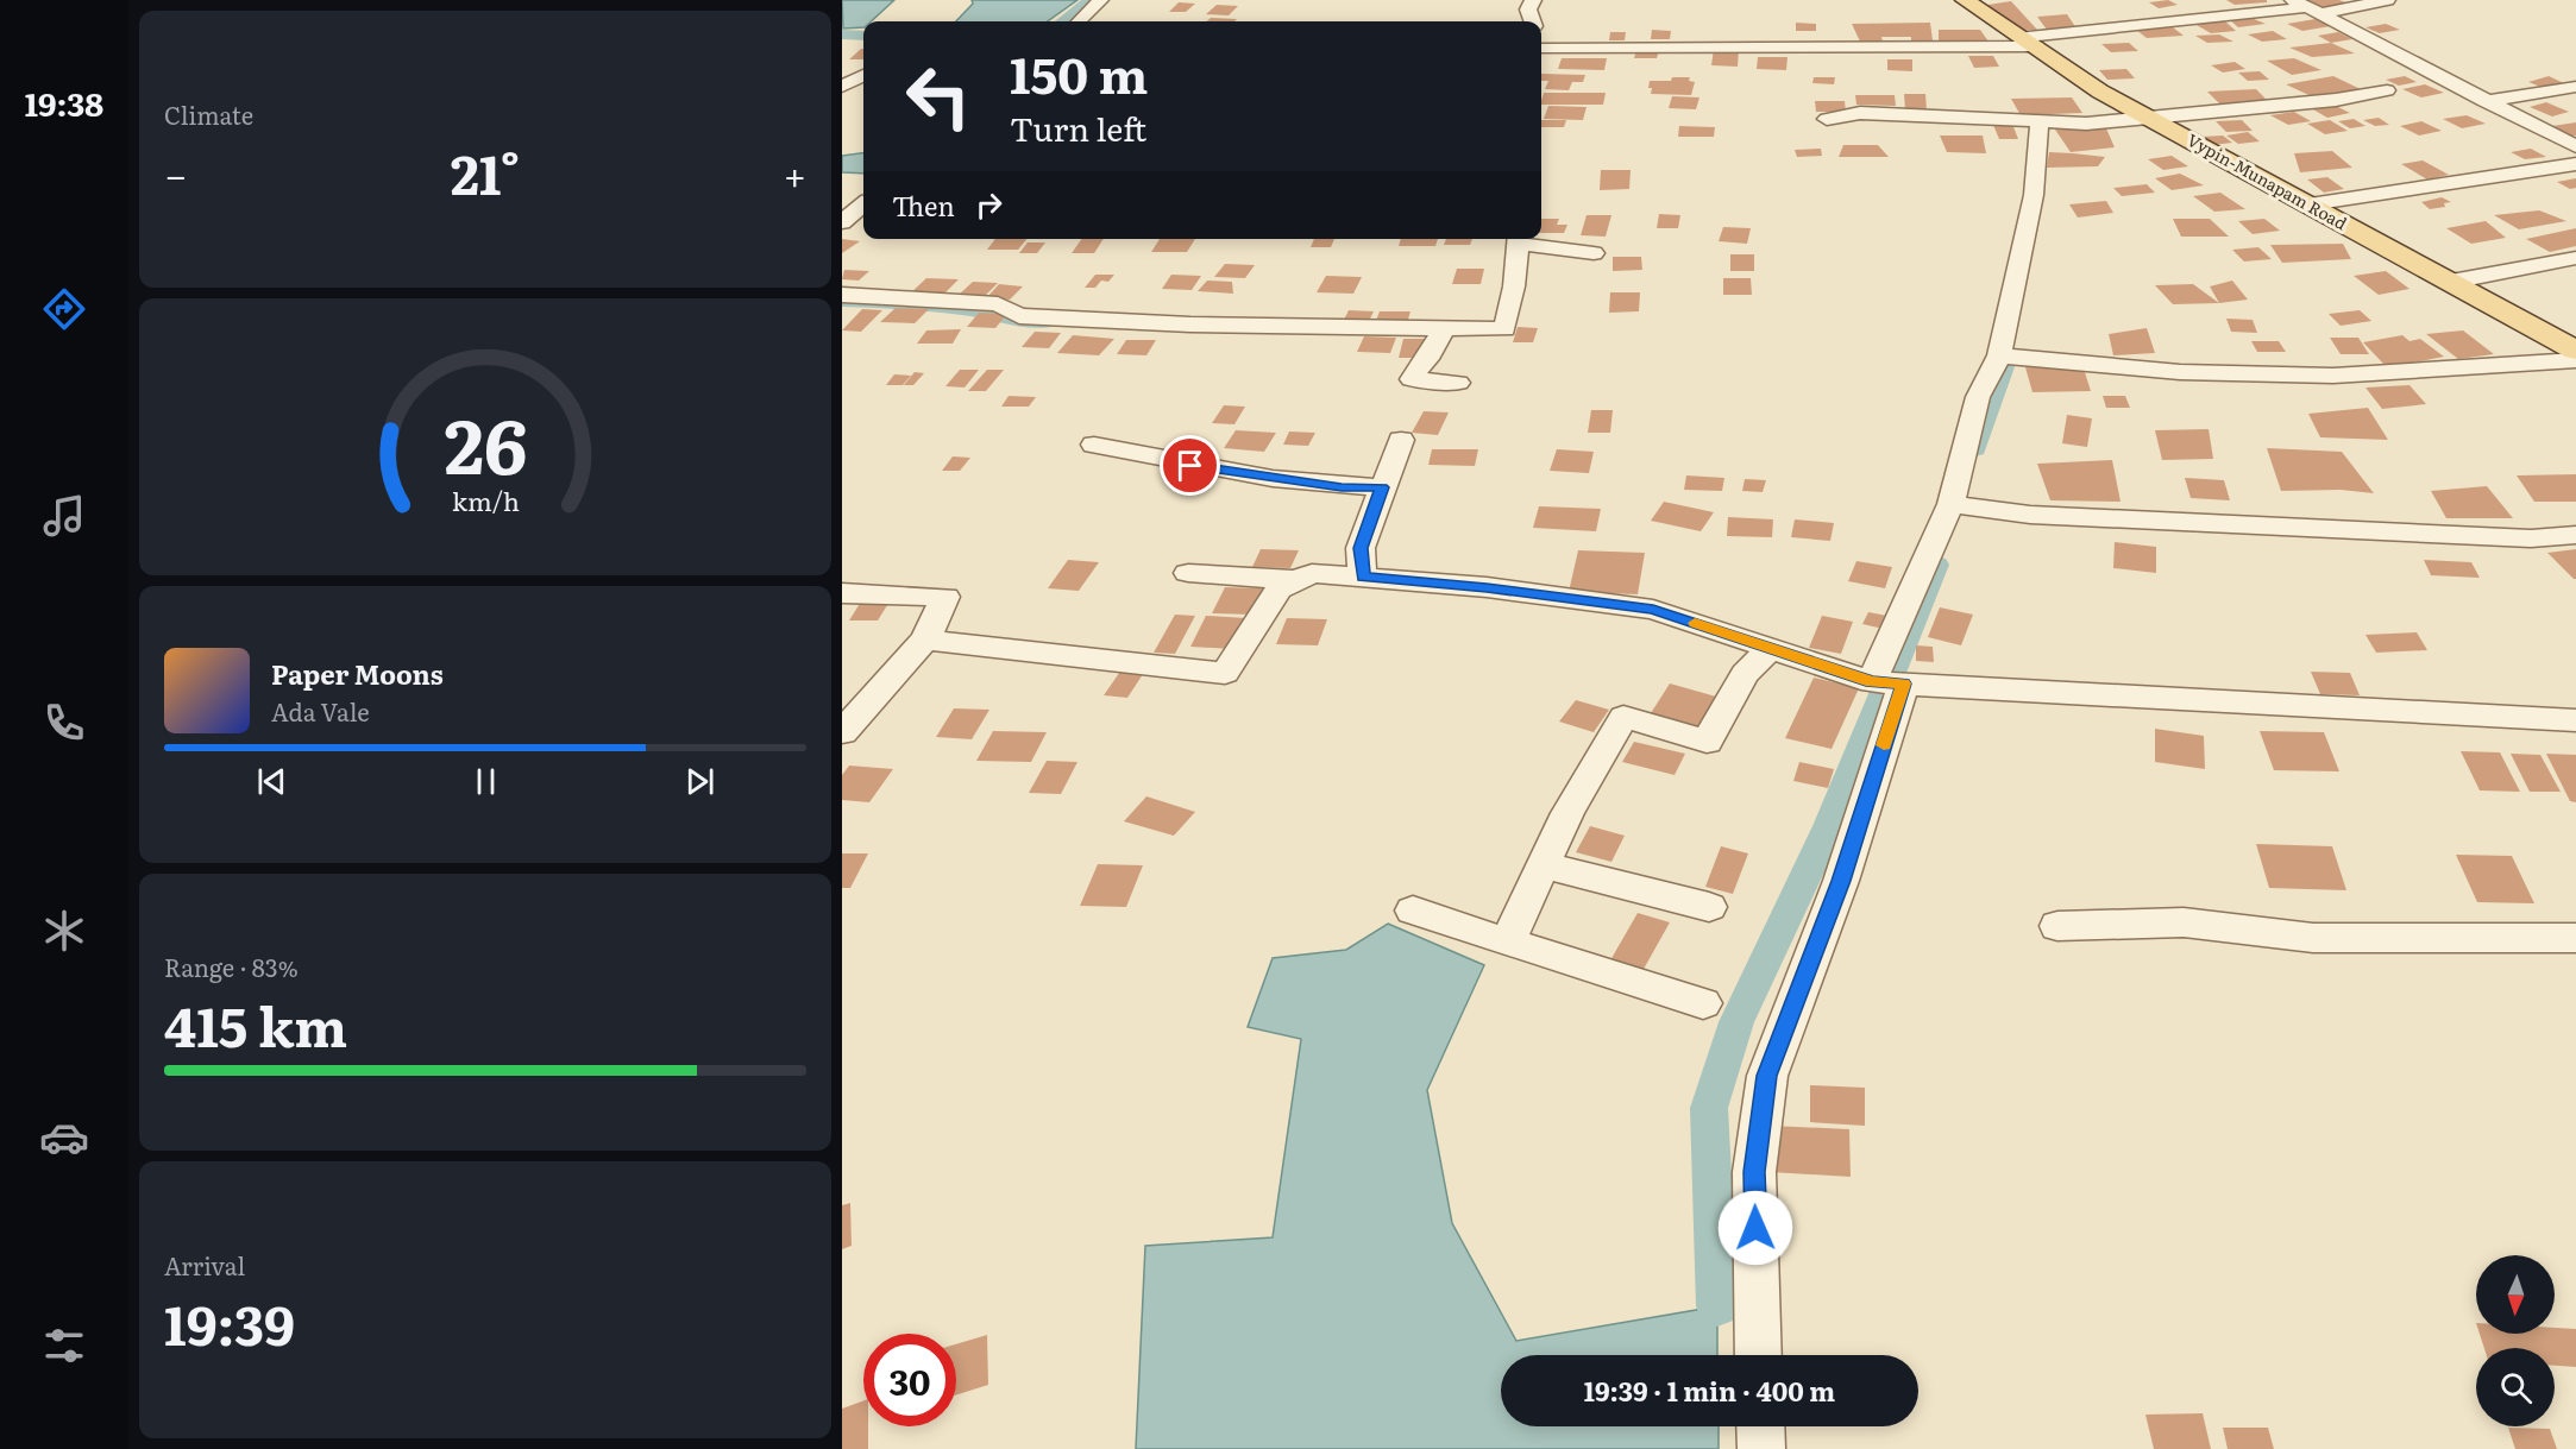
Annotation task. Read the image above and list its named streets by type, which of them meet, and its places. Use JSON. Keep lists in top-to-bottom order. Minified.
{"streets":{"main road":["Vypin-Munapam Road"]},"north":"bottom","page":{"tabs":"19:38","tile":["Climate",["Range · 83%","415 km"],["Arrival","19:39"]],"turn":["150 m","Turn left"],"heat":["−","21°","+"],"then":"Then","song":["Paper Moons","Ada Vale"],"limit":"30","trip":"19:39 · 1 min · 400 m","gauge":["26","km/h"]}}
